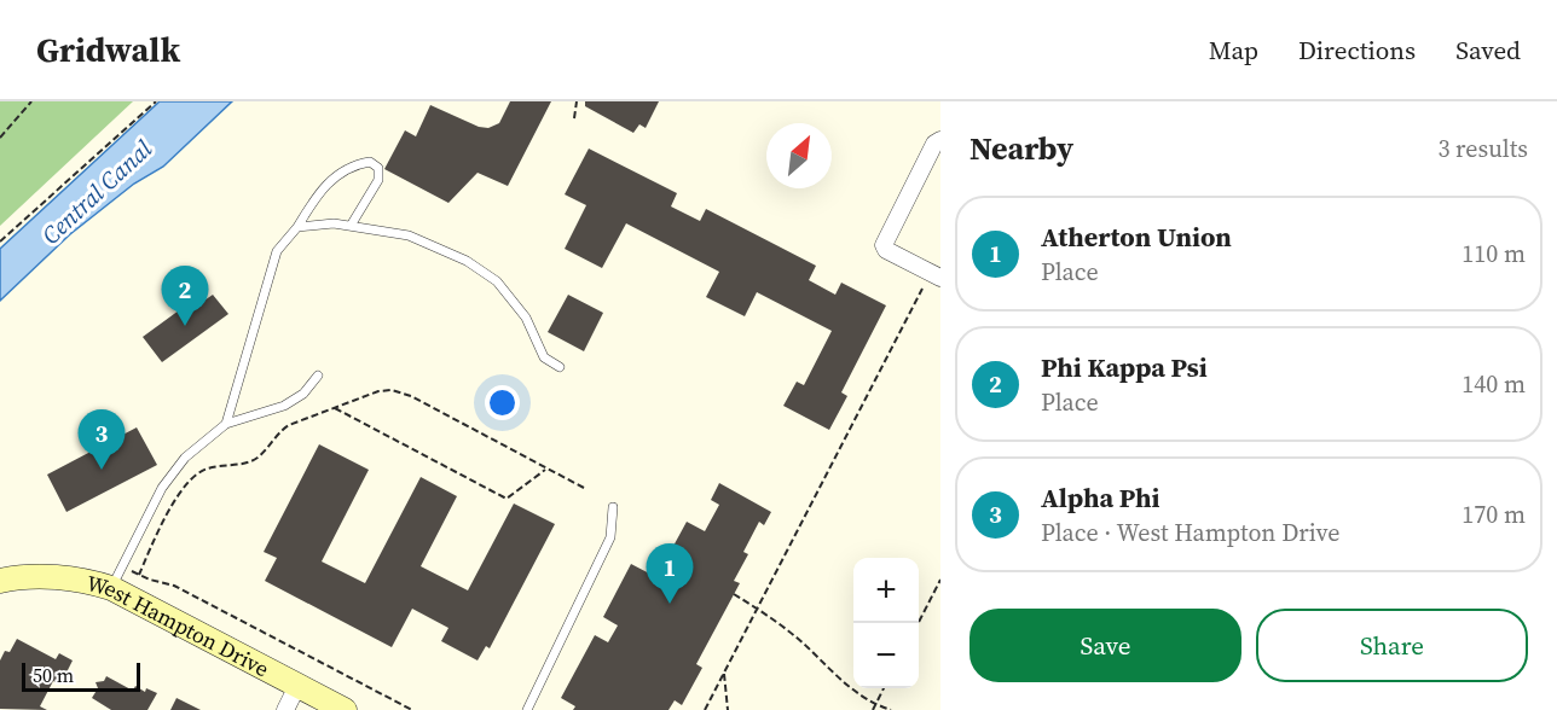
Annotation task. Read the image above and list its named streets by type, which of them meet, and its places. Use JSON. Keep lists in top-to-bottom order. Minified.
{"streets":{"street":["West Hampton Drive"]},"water":["Central Canal"],"scale_bar":"50 m","north":"top right","page":{"header":"Gridwalk","nav":["Map","Directions","Saved"],"heading":["Nearby","3 results"],"list":[{"mark":"1","name":"Atherton Union","note":"Place","value":"110 m"},{"mark":"2","name":"Phi Kappa Psi","note":"Place","value":"140 m"},{"mark":"3","name":"Alpha Phi","note":"Place · West Hampton Drive","value":"170 m"}],"pins":["2","3","1"],"map_buttons":["+","−"],"buttons":["Save","Share"],"scale":"50 m"}}
